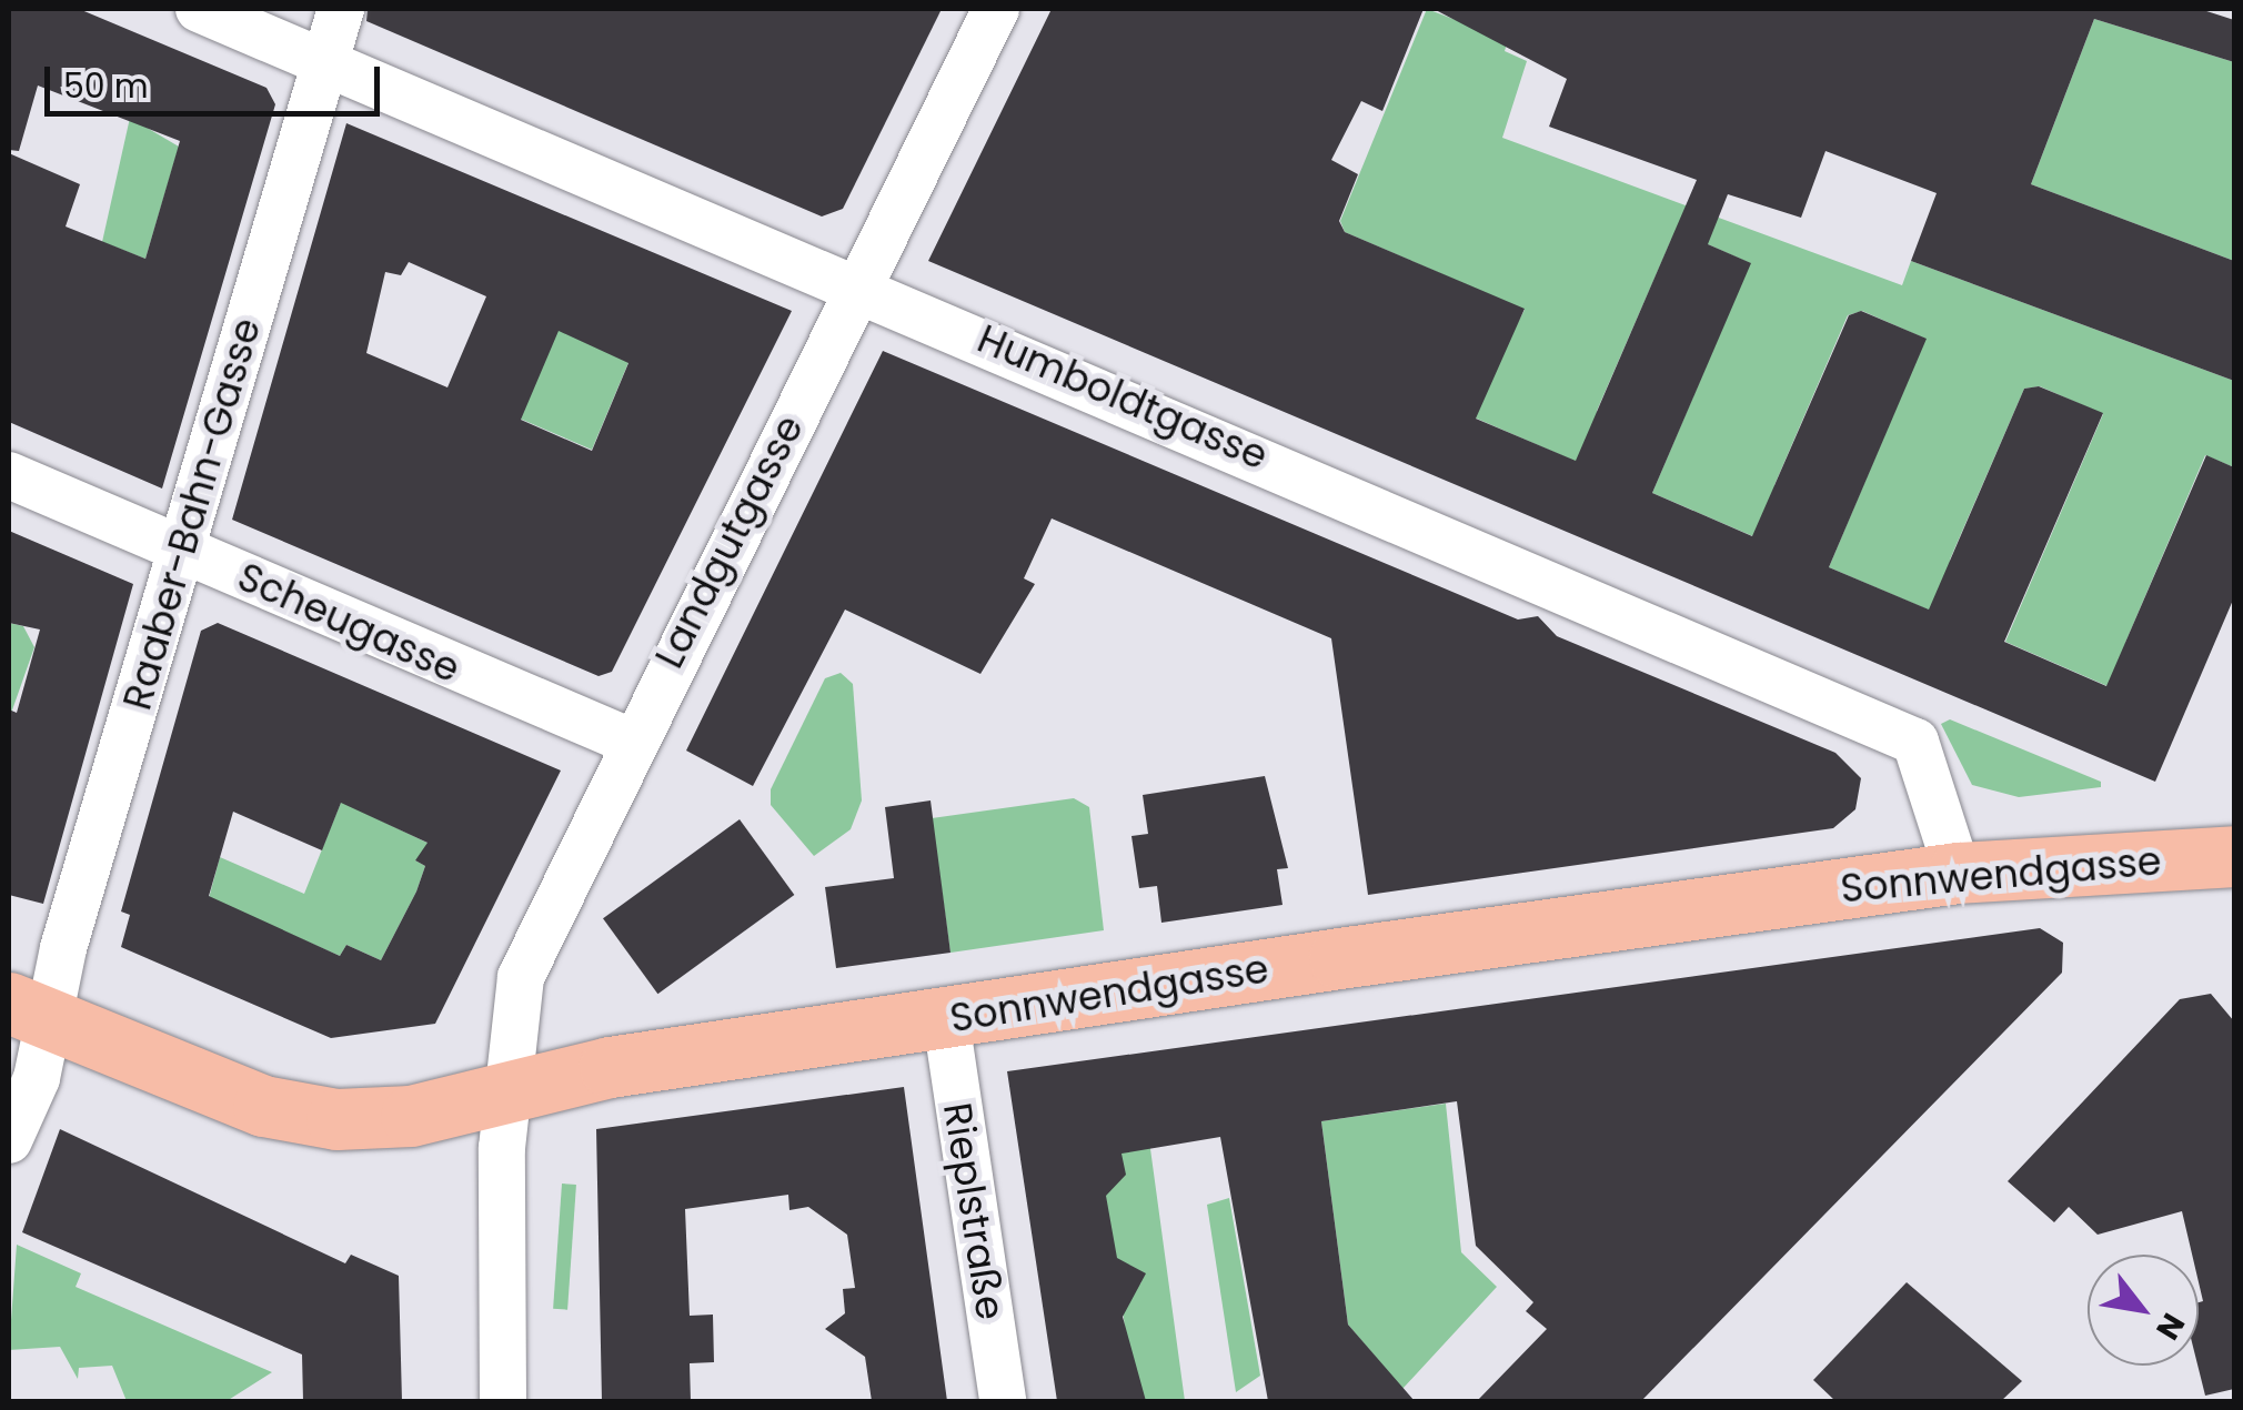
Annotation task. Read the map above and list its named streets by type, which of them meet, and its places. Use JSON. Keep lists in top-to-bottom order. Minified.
{"streets":{"main road":["Sonnwendgasse"],"street":["Humboldtgasse","Raaber-Bahn-Gasse","Landgutgasse","Scheugasse","Rieplstraße"]},"crossings":[["Humboldtgasse","Raaber-Bahn-Gasse"],["Humboldtgasse","Landgutgasse"],["Humboldtgasse","Sonnwendgasse"],["Raaber-Bahn-Gasse","Scheugasse"],["Raaber-Bahn-Gasse","Sonnwendgasse"],["Landgutgasse","Scheugasse"],["Landgutgasse","Sonnwendgasse"],["Sonnwendgasse","Rieplstraße"]],"scale_bar":"50 m","north":"bottom right"}
